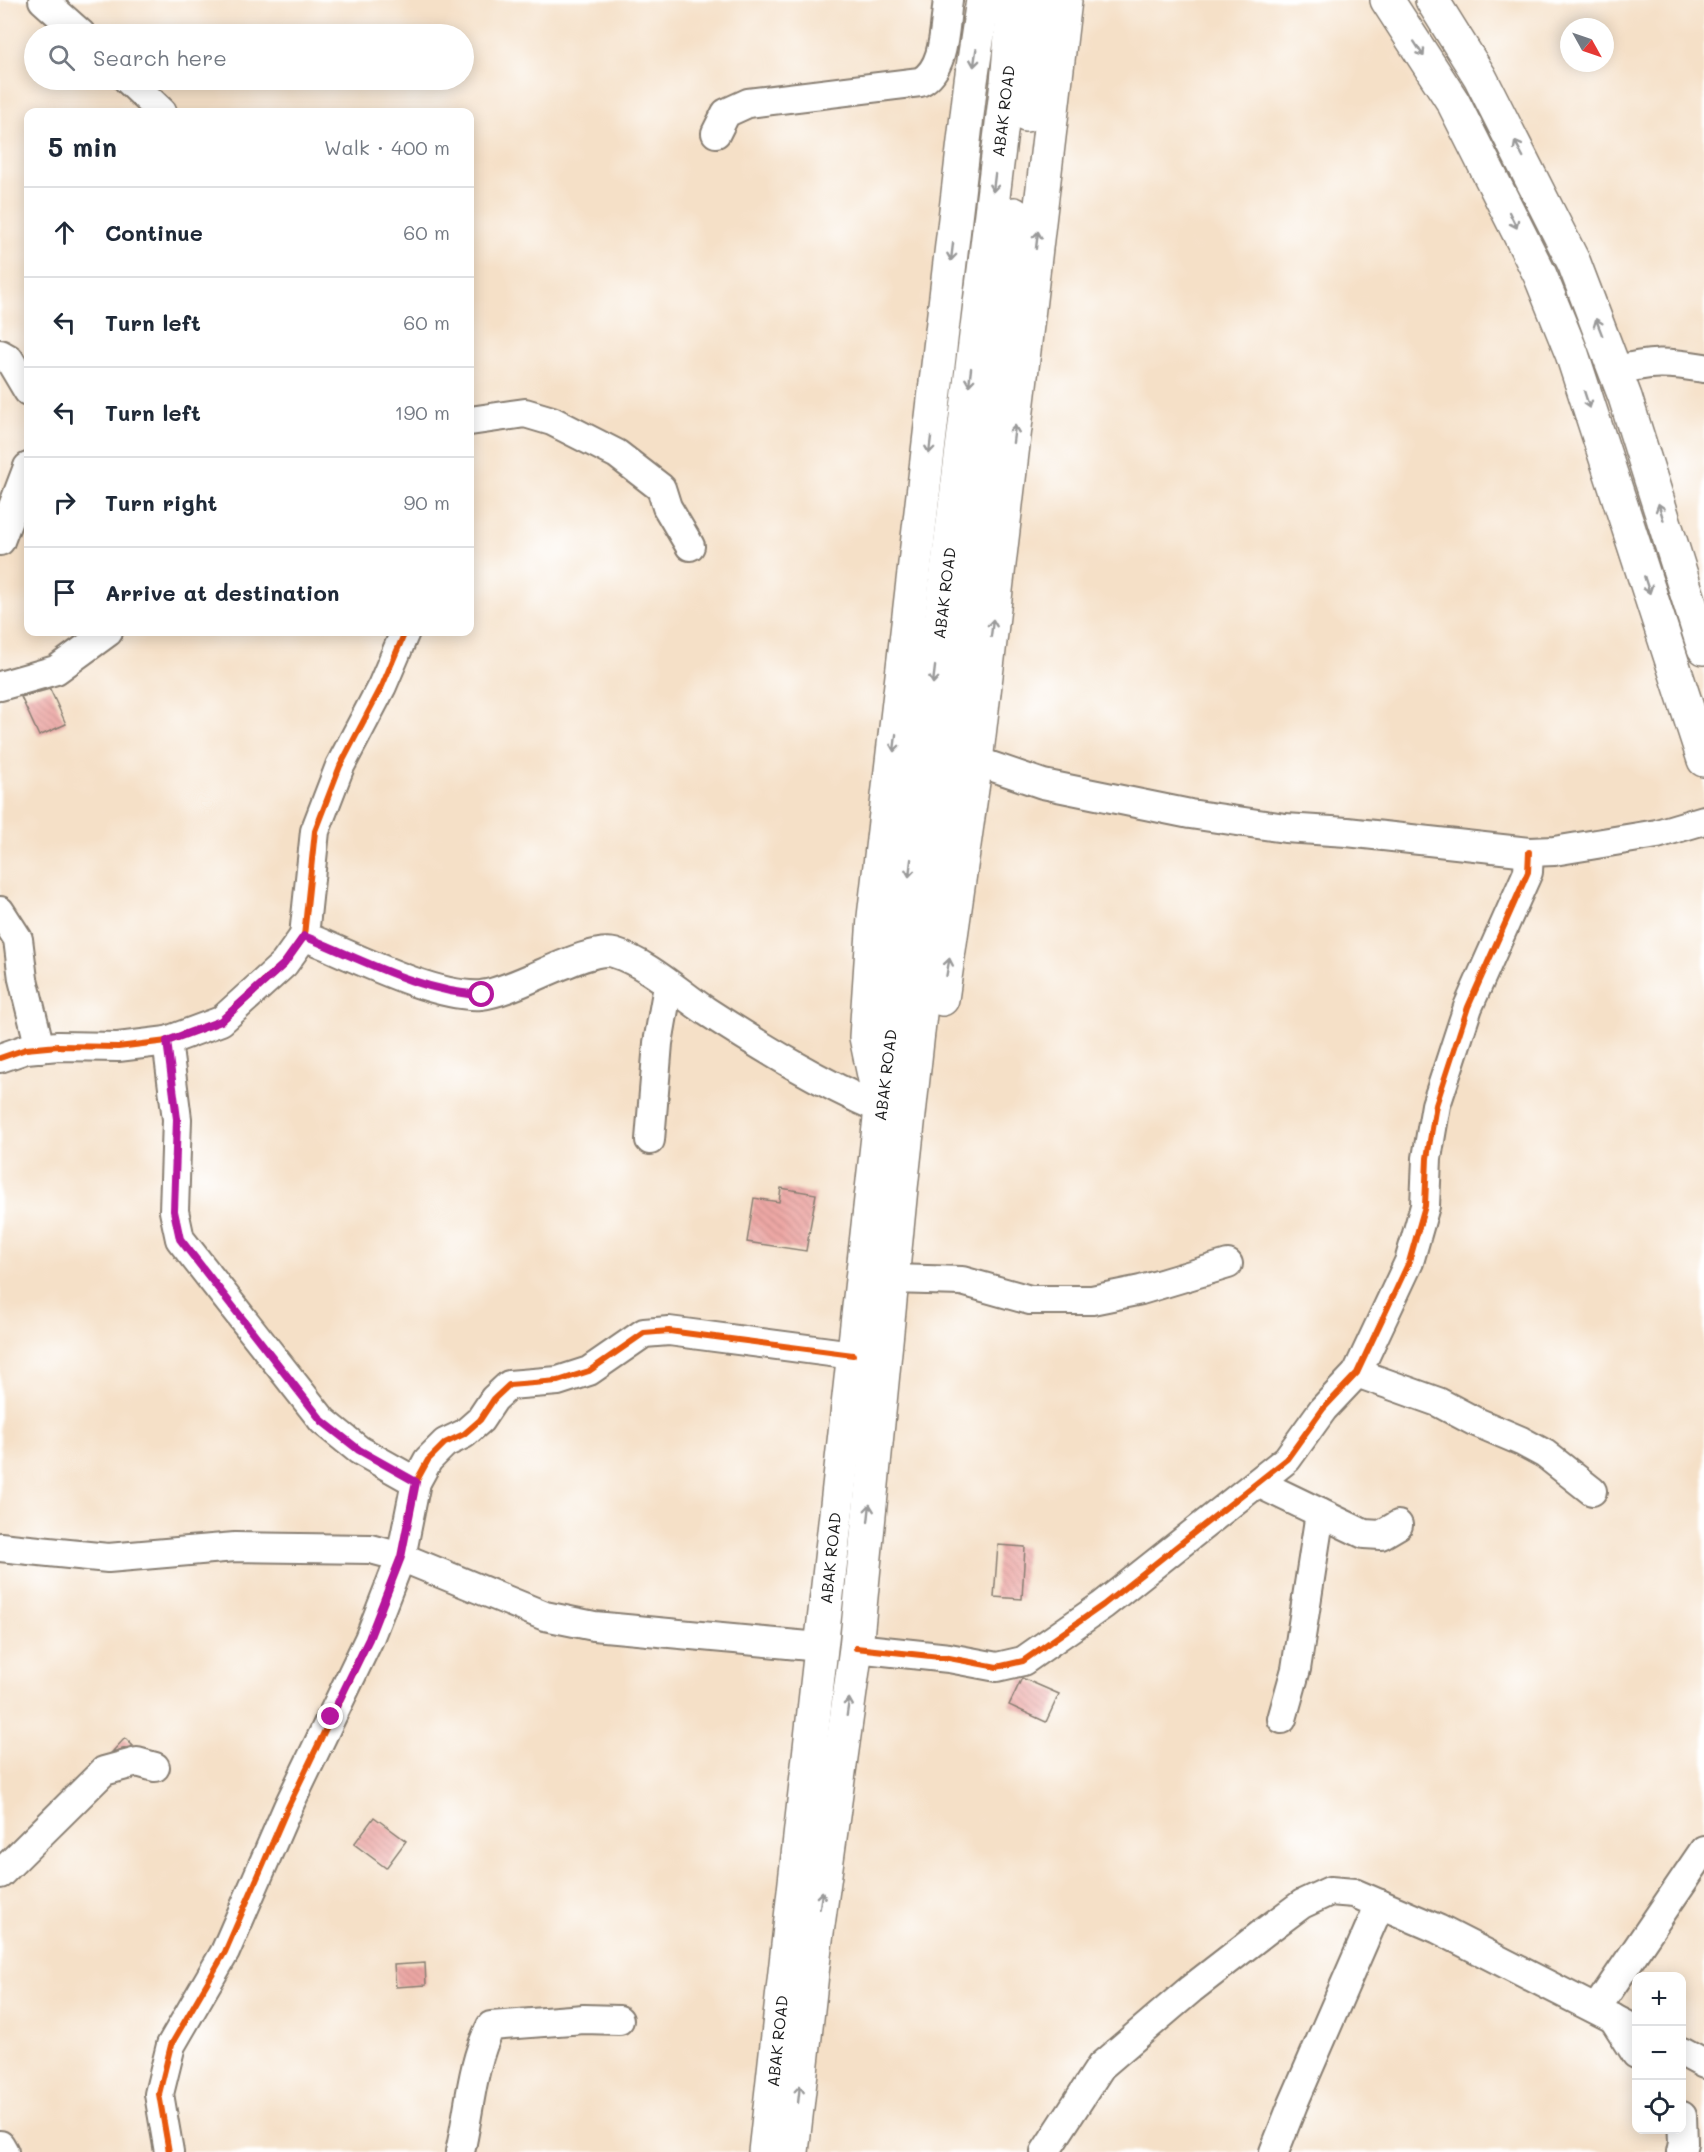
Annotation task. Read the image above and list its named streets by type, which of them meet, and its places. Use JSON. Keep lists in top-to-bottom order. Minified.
{"streets":{"highway":["ABAK ROAD"]},"north":"bottom right","page":{"search":"Search here","heading":["5 min","Walk · 400 m"],"list":[["Continue","60 m"],["Turn left","60 m"],["Turn left","190 m"],["Turn right","90 m"],"Arrive at destination"],"map_buttons":["+","−"]}}
